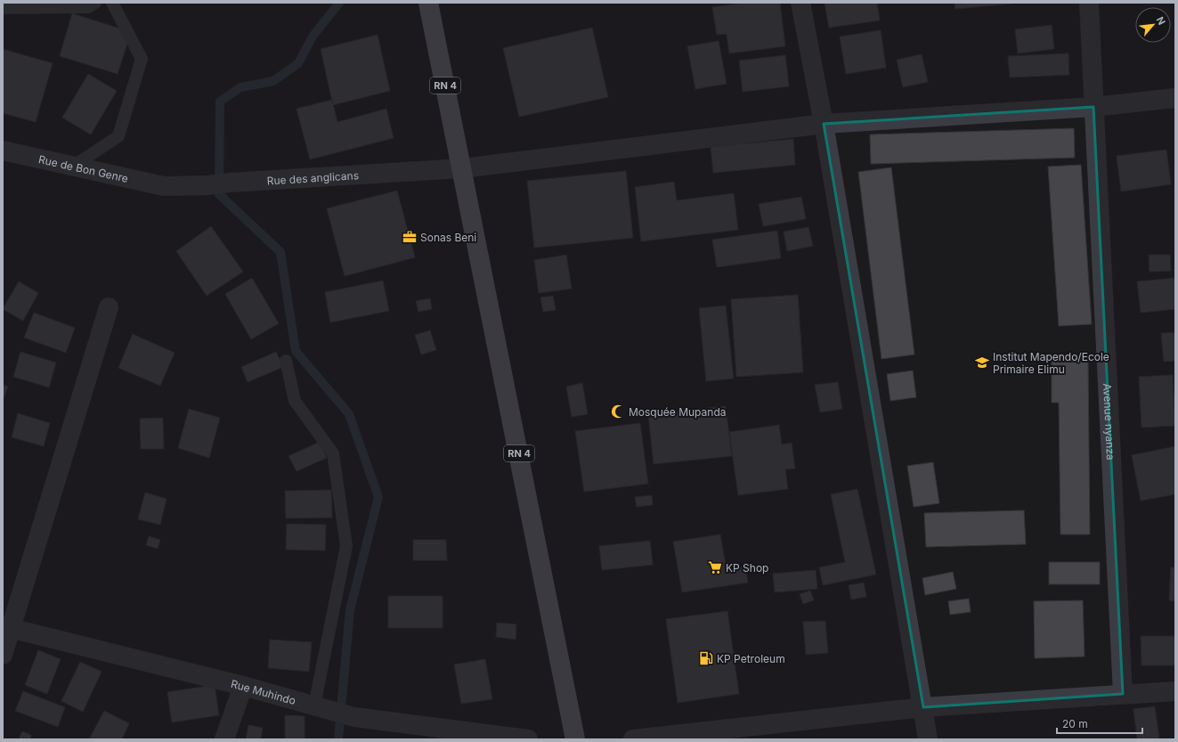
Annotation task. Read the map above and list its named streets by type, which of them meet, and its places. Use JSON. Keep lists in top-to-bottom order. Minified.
{"streets":{"highway":["RN 4"],"street":["Rue de Bon Genre","Rue des anglicans","Avenue nyanza","Rue Muhindo"]},"crossings":[["RN 4","Rue des anglicans"],["Rue de Bon Genre","Rue des anglicans"],["Rue des anglicans","Avenue nyanza"]],"places":{"office":["Sonas Beni"],"school or university":["Institut Mapendo/Ecole Primaire Elimu"],"mosque":["Mosquée Mupanda"],"supermarket":["KP Shop"],"fuel station":["KP Petroleum"]},"scale_bar":"20 m","north":"top right"}
